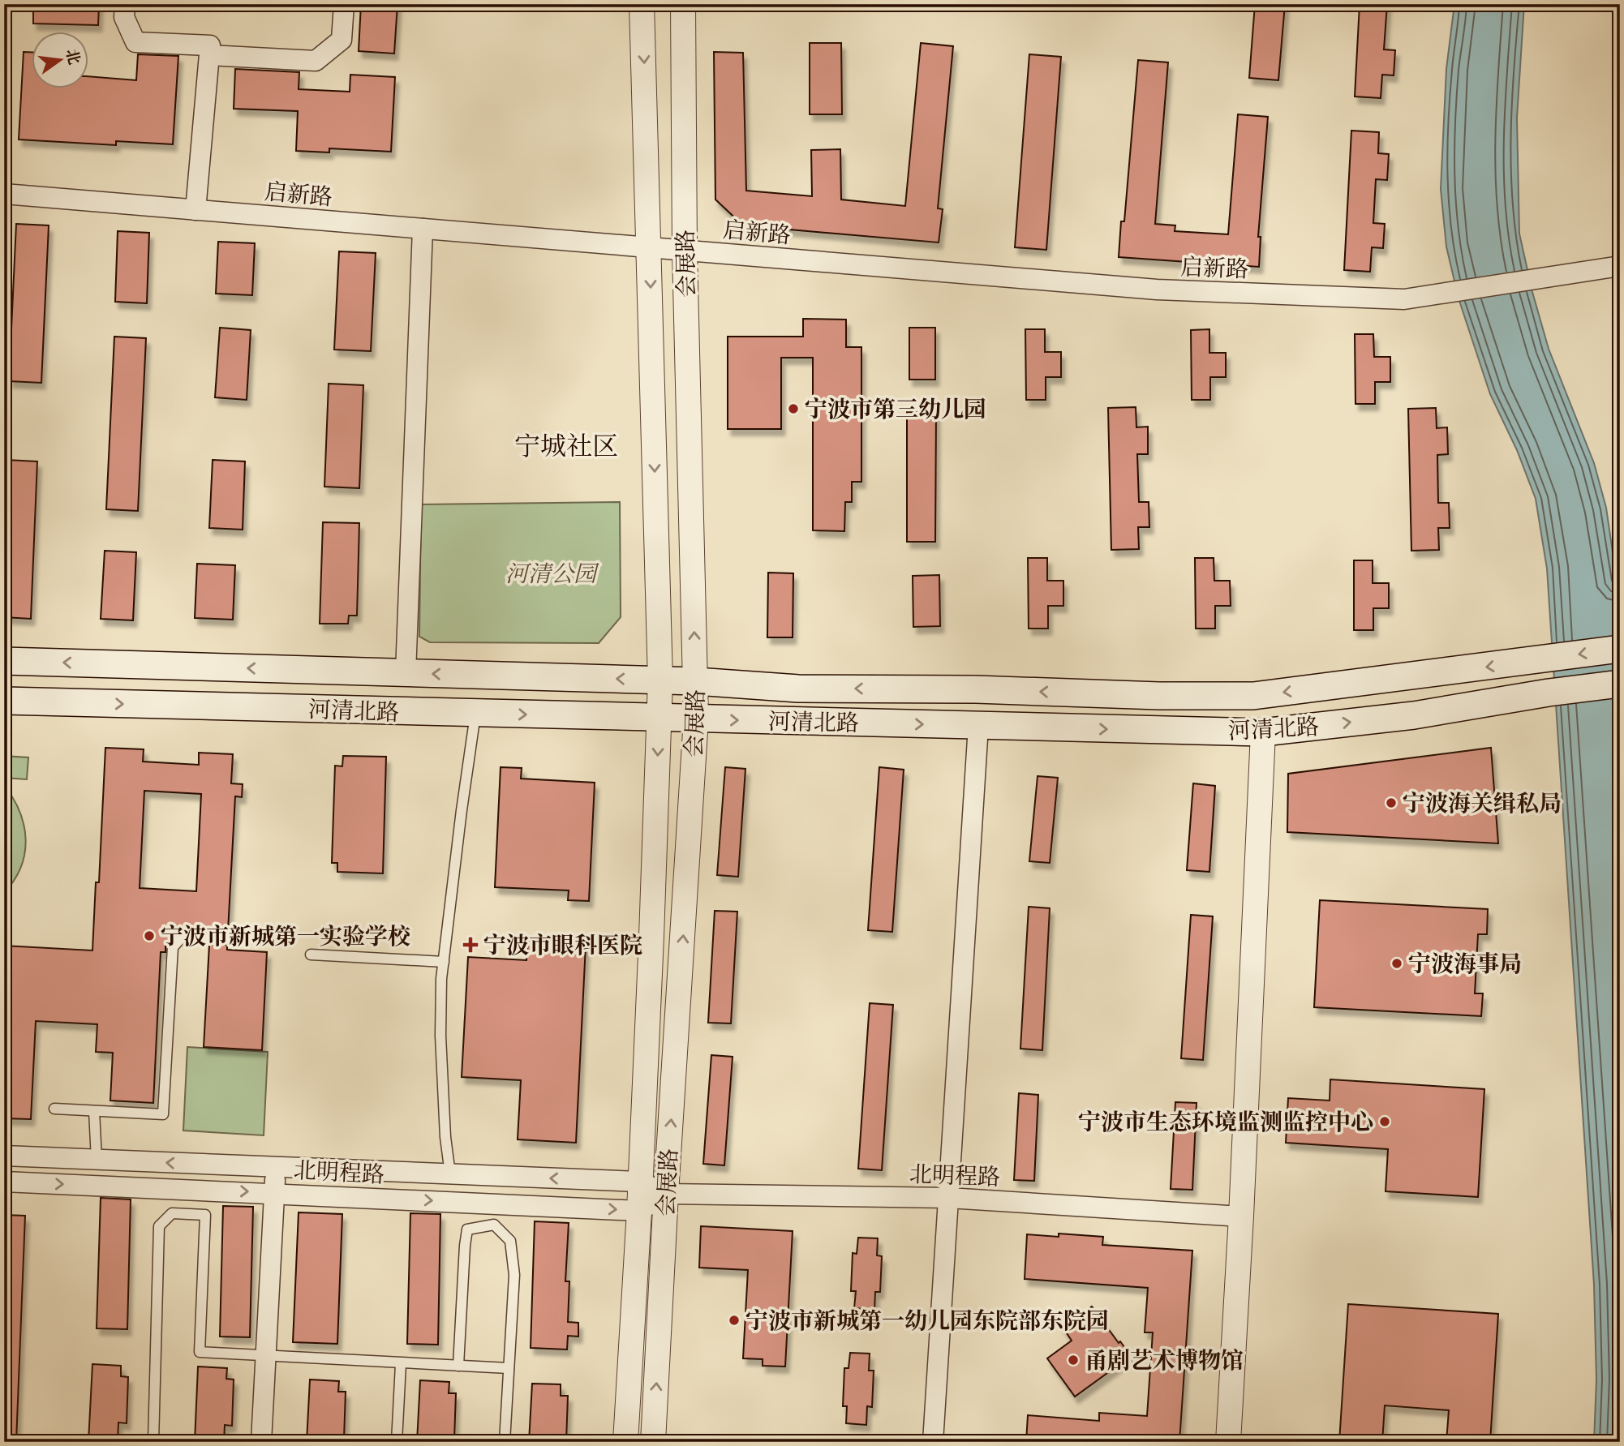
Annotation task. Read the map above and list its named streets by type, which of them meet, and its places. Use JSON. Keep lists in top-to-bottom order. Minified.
{"streets":{"main road":["河清北路"],"street":["启新路","会展路","北明程路"]},"crossings":[["启新路","会展路"],["会展路","河清北路"],["会展路","北明程路"]],"districts":["宁城社区"],"parks":["河清公园"],"places":{"other":["宁波市第三幼儿园","宁波海关缉私局","宁波市新城第一实验学校","宁波海事局","宁波市生态环境监测监控中心","宁波市新城第一幼儿园东院部东院园","甬剧艺术博物馆"],"health":["宁波市眼科医院"]},"north":"right"}
